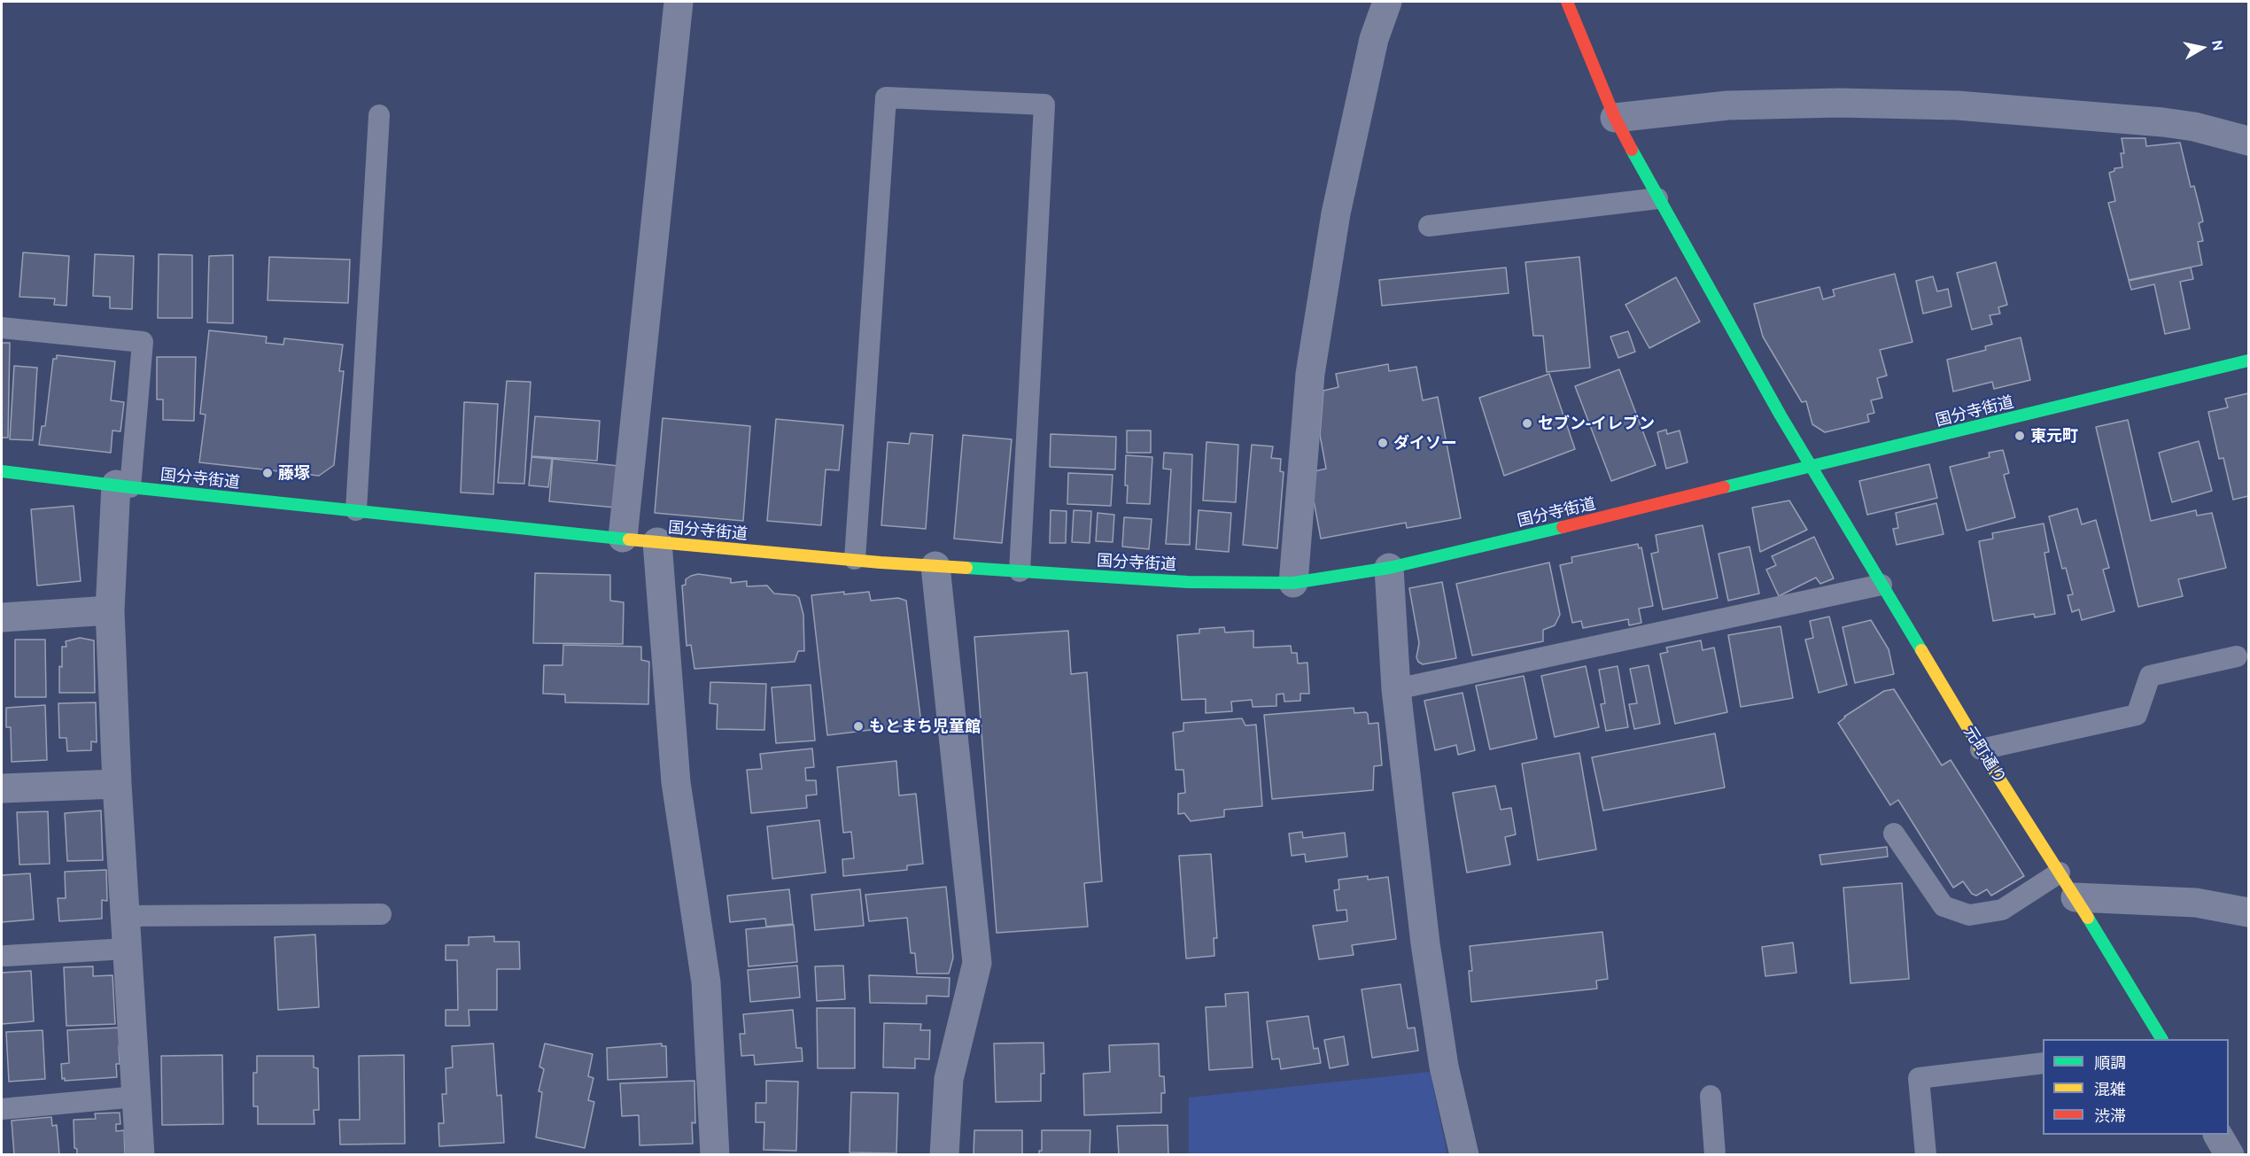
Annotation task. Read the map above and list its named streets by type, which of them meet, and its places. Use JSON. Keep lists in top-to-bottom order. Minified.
{"streets":{"main road":["国分寺街道","元町通り"]},"crossings":[["国分寺街道","元町通り"]],"places":["セブン-イレブン","東元町","ダイソー","藤塚","もとまち児童館"],"legend":["順調","混雑","渋滞"],"north":"right"}
